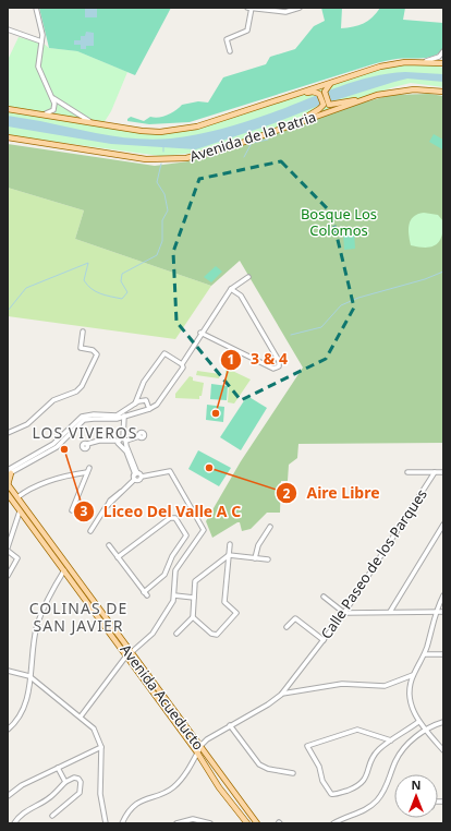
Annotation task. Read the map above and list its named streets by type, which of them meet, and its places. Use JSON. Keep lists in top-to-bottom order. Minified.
{"streets":{"main road":["Avenida de la Patria","Avenida Acueducto"],"street":["Calle Paseo de los Parques"]},"crossings":[["Calle Paseo de los Parques","Avenida Acueducto"]],"districts":["LOS VIVEROS","COLINAS DE SAN JAVIER"],"parks":["Bosque Los Colomos"],"places":["3 & 4","Liceo Del Valle A C","Aire Libre"],"north":"top"}
